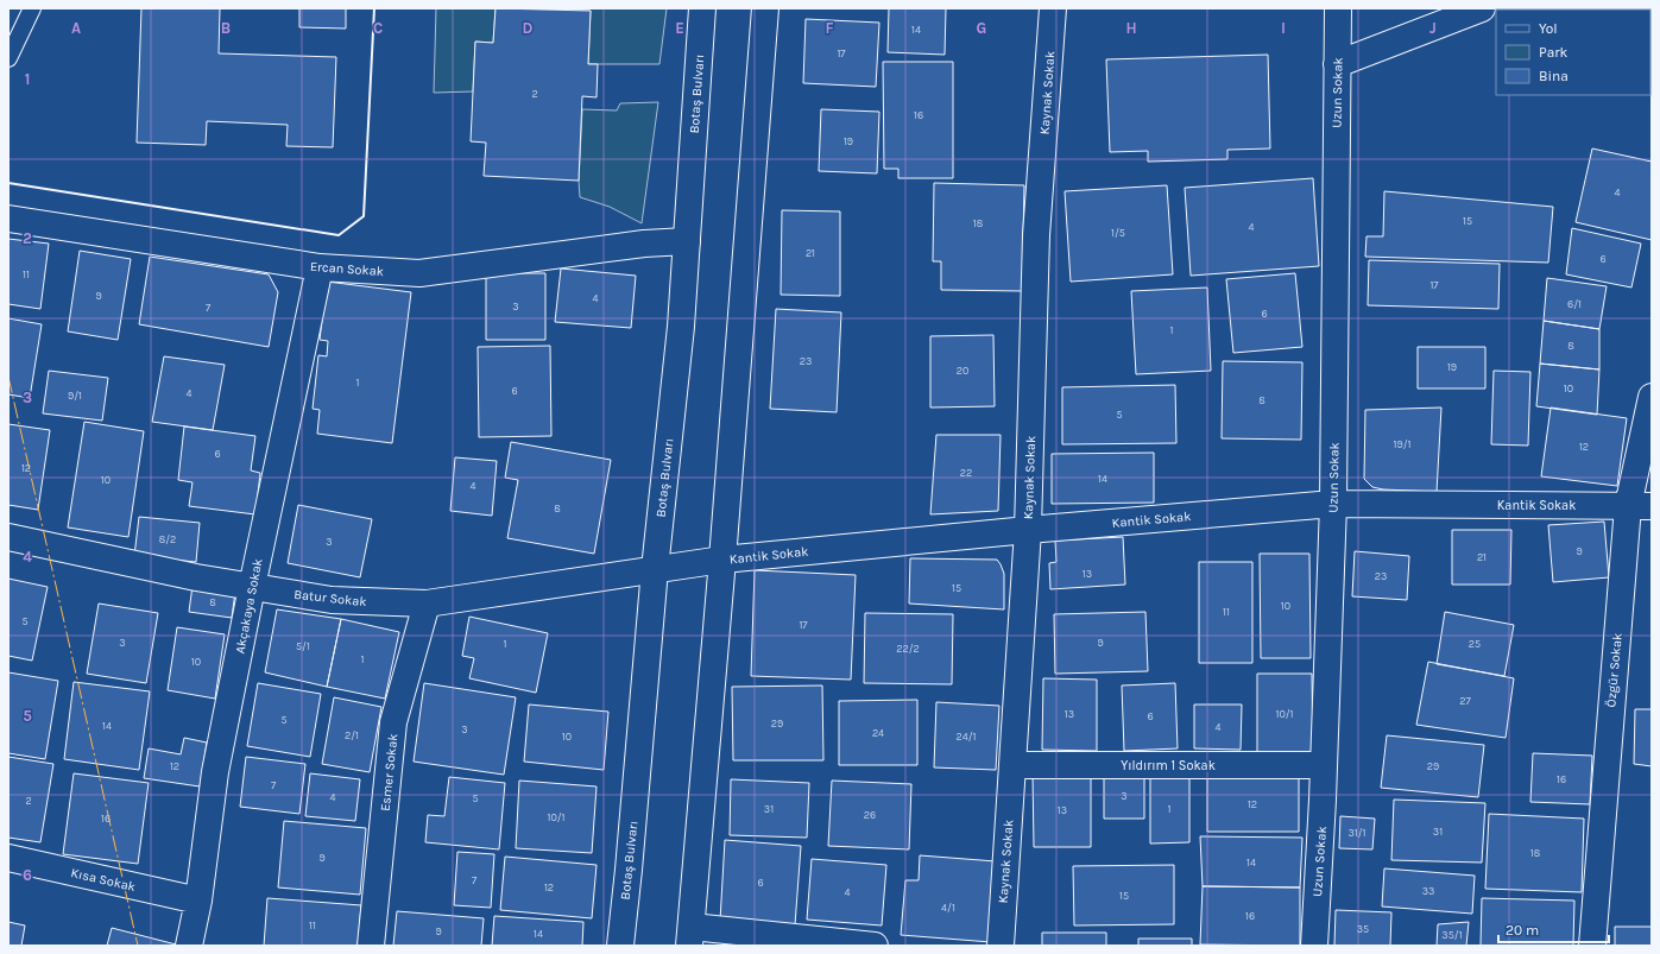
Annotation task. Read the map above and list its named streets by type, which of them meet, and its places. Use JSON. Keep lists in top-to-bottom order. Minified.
{"streets":{"street":["Kaynak Sokak","Uzun Sokak","Botaş Bulvarı","Ercan Sokak","Kantik Sokak","Batur Sokak","Akçakaya Sokak","Özgür Sokak","Yıldırım 1 Sokak","Esmer Sokak","Kısa Sokak"]},"crossings":[["Kaynak Sokak","Kantik Sokak"],["Kaynak Sokak","Yıldırım 1 Sokak"],["Uzun Sokak","Kantik Sokak"],["Uzun Sokak","Yıldırım 1 Sokak"],["Botaş Bulvarı","Ercan Sokak"],["Botaş Bulvarı","Kantik Sokak"],["Botaş Bulvarı","Batur Sokak"],["Ercan Sokak","Akçakaya Sokak"],["Kantik Sokak","Batur Sokak"],["Kantik Sokak","Özgür Sokak"],["Batur Sokak","Akçakaya Sokak"],["Batur Sokak","Esmer Sokak"],["Akçakaya Sokak","Kısa Sokak"]],"house_numbers":["14","17","2","16","19","4","15","18","4","1/5","21","6","11","17","9","4","6/1","3","7","6","1","8","23","19","20","1","10","6","4","9/1","8","5","19/1","12","6","12","22","14","10","4","8","8/2","3","9","21","13","23","15","8","10","11","5","17","3","9","1","25","5/1","22/2","1","10","27","13","10/1","6","5","29","14","4","3","24","2/1","10","24/1","12","29","16","7","3","4","5","2","12","31","1","13","26","10/1","16","31","31/1","18","9","14","7","6","12","33","4","15","4/1","16","11","35","9","14","35/1"],"legend":["Yol","Park","Bina"],"scale_bar":"20 m","grid":{"columns":["A","B","C","D","E","F","G","H","I","J"],"rows":["1","2","3","4","5","6"]}}
